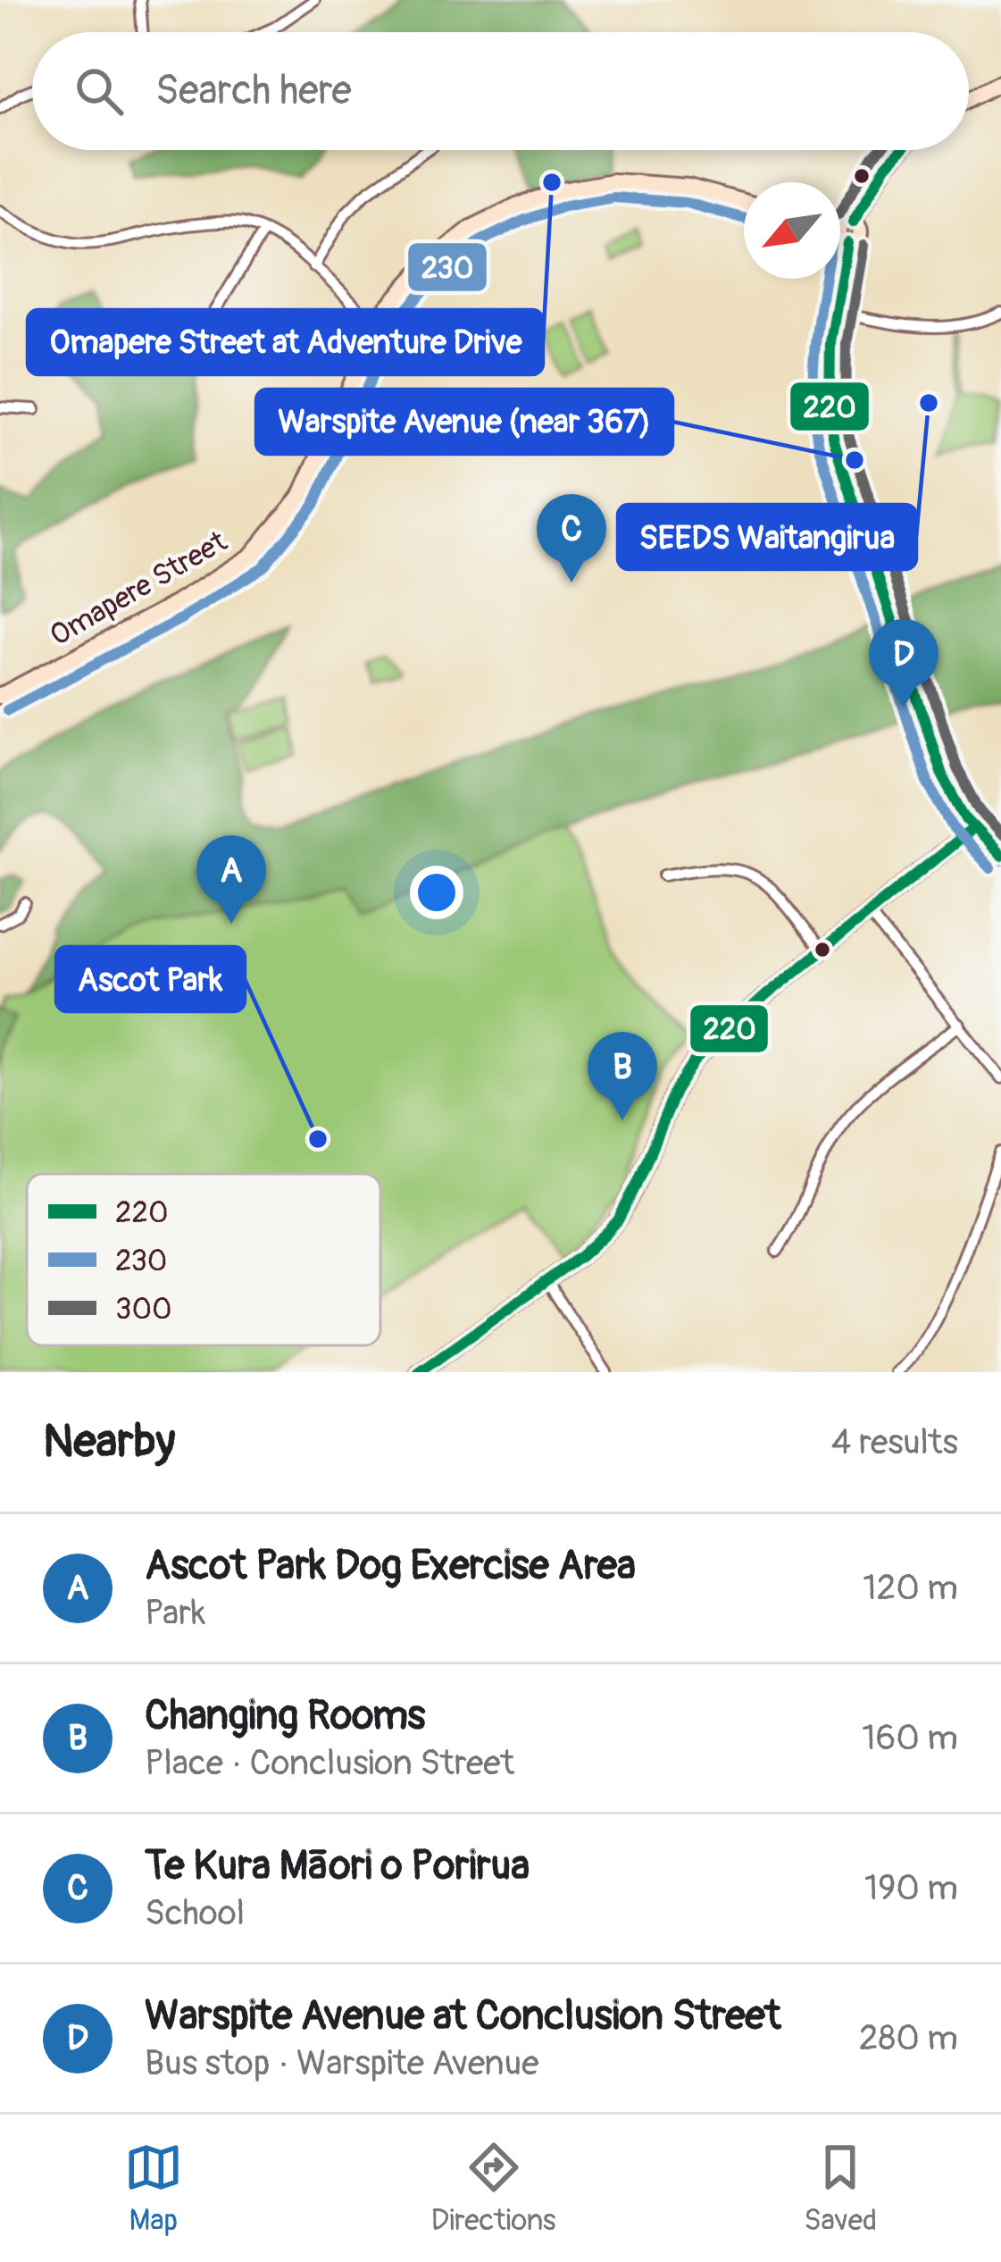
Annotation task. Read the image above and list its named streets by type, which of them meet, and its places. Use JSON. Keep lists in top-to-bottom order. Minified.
{"streets":{"main road":["Omapere Street"]},"places":["Omapere Street at Adventure Drive","SEEDS Waitangirua","Warspite Avenue (near 367)","Ascot Park"],"lines":["transit line 220","transit line 300","transit line 230"],"legend":["220","230","300"],"north":"bottom left","page":{"search":"Search here","pins":["C","D","A","B"],"heading":["Nearby","4 results"],"list":[{"mark":"A","name":"Ascot Park Dog Exercise Area","note":"Park","value":"120 m"},{"mark":"B","name":"Changing Rooms","note":"Place · Conclusion Street","value":"160 m"},{"mark":"C","name":"Te Kura Māori o Porirua","note":"School","value":"190 m"},{"mark":"D","name":"Warspite Avenue at Conclusion Street","note":"Bus stop · Warspite Avenue","value":"280 m"}],"nav":["Map","Directions","Saved"]}}
